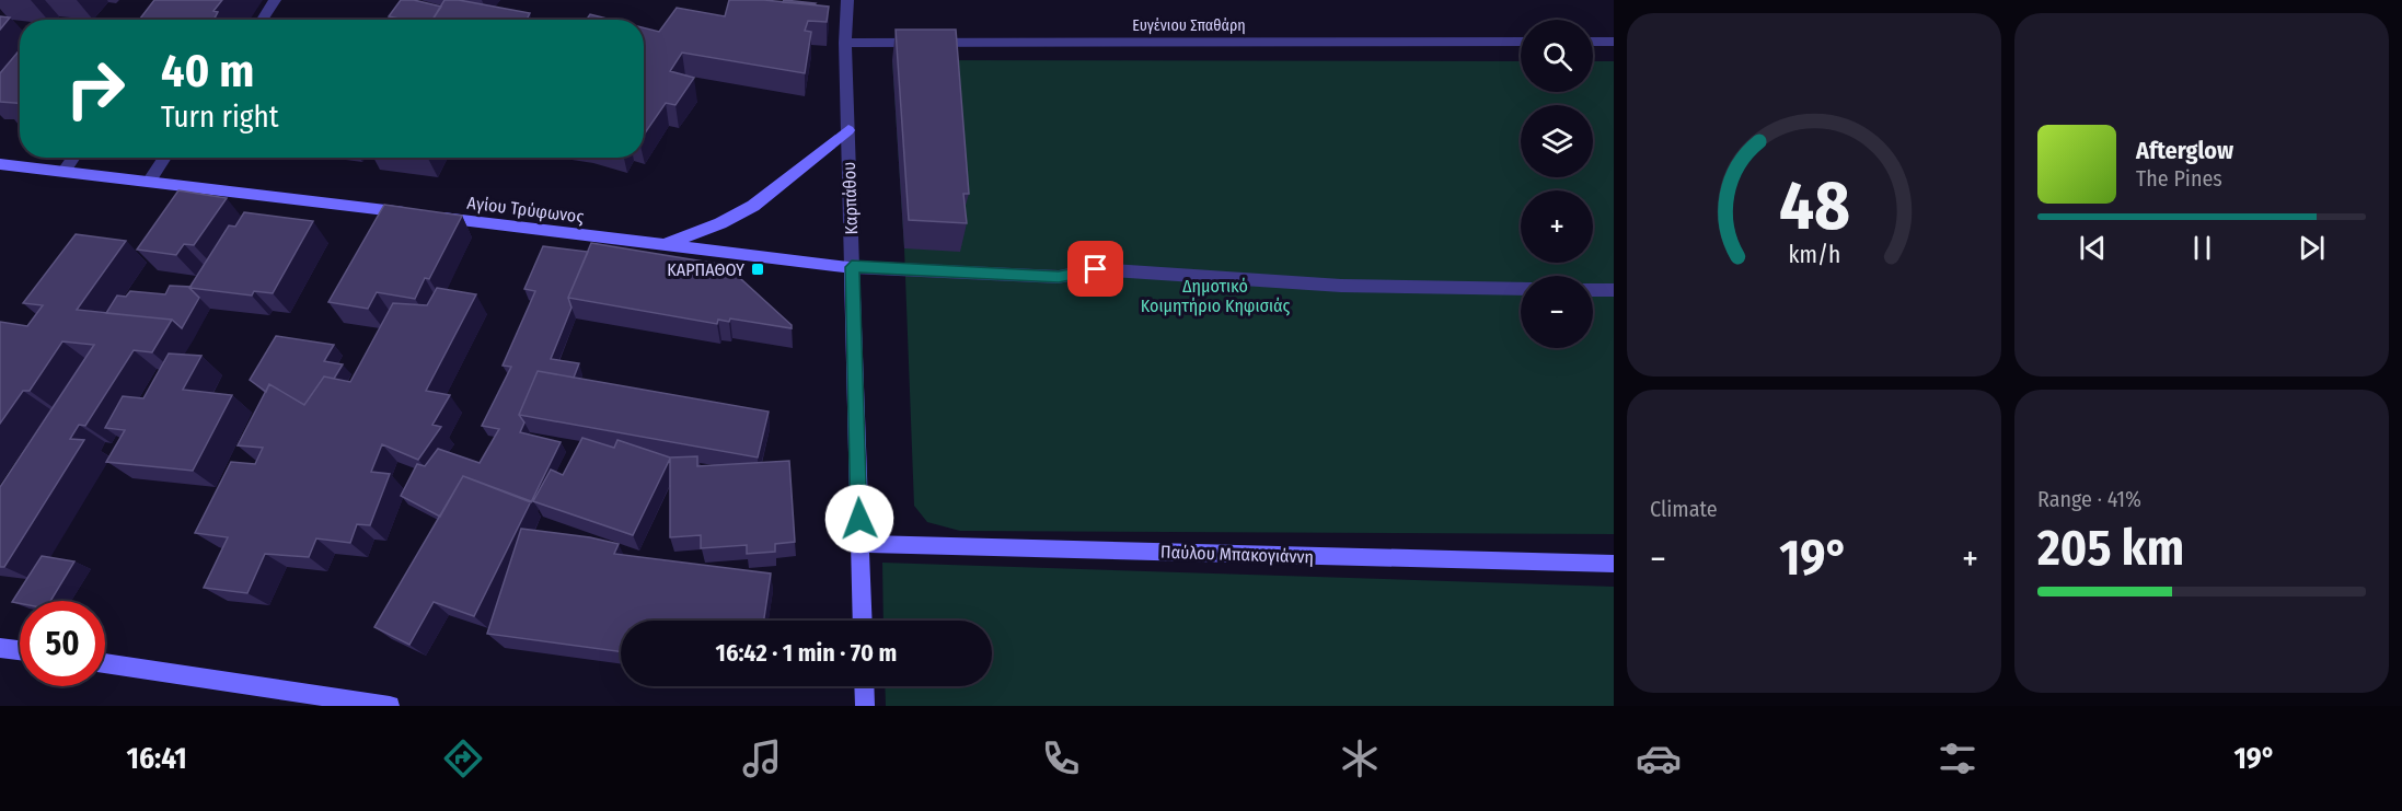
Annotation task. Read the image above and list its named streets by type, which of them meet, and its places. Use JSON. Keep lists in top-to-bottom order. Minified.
{"streets":{"main road":["Καρπάθου","Αγίου Τρύφωνος","Παύλου Μπακογιάννη"],"street":["Ευγένιου Σπαθάρη"]},"crossings":[["Ευγένιου Σπαθάρη","Καρπάθου"],["Καρπάθου","Αγίου Τρύφωνος"],["Καρπάθου","Παύλου Μπακογιάννη"]],"parks":["Δημοτικό Κοιμητήριο Κηφισιάς"],"places":{"transit":["ΚΑΡΠΑΘΟΥ"]},"page":{"map_buttons":["+","−"],"turn":["40 m","Turn right"],"song":["Afterglow","The Pines"],"tile":["Climate",["Range · 41%","205 km"]],"heat":["−","19°","+"],"limit":"50","trip":"16:42 · 1 min · 70 m","tabs":["16:41","19°"],"gauge":["48","km/h"]}}
